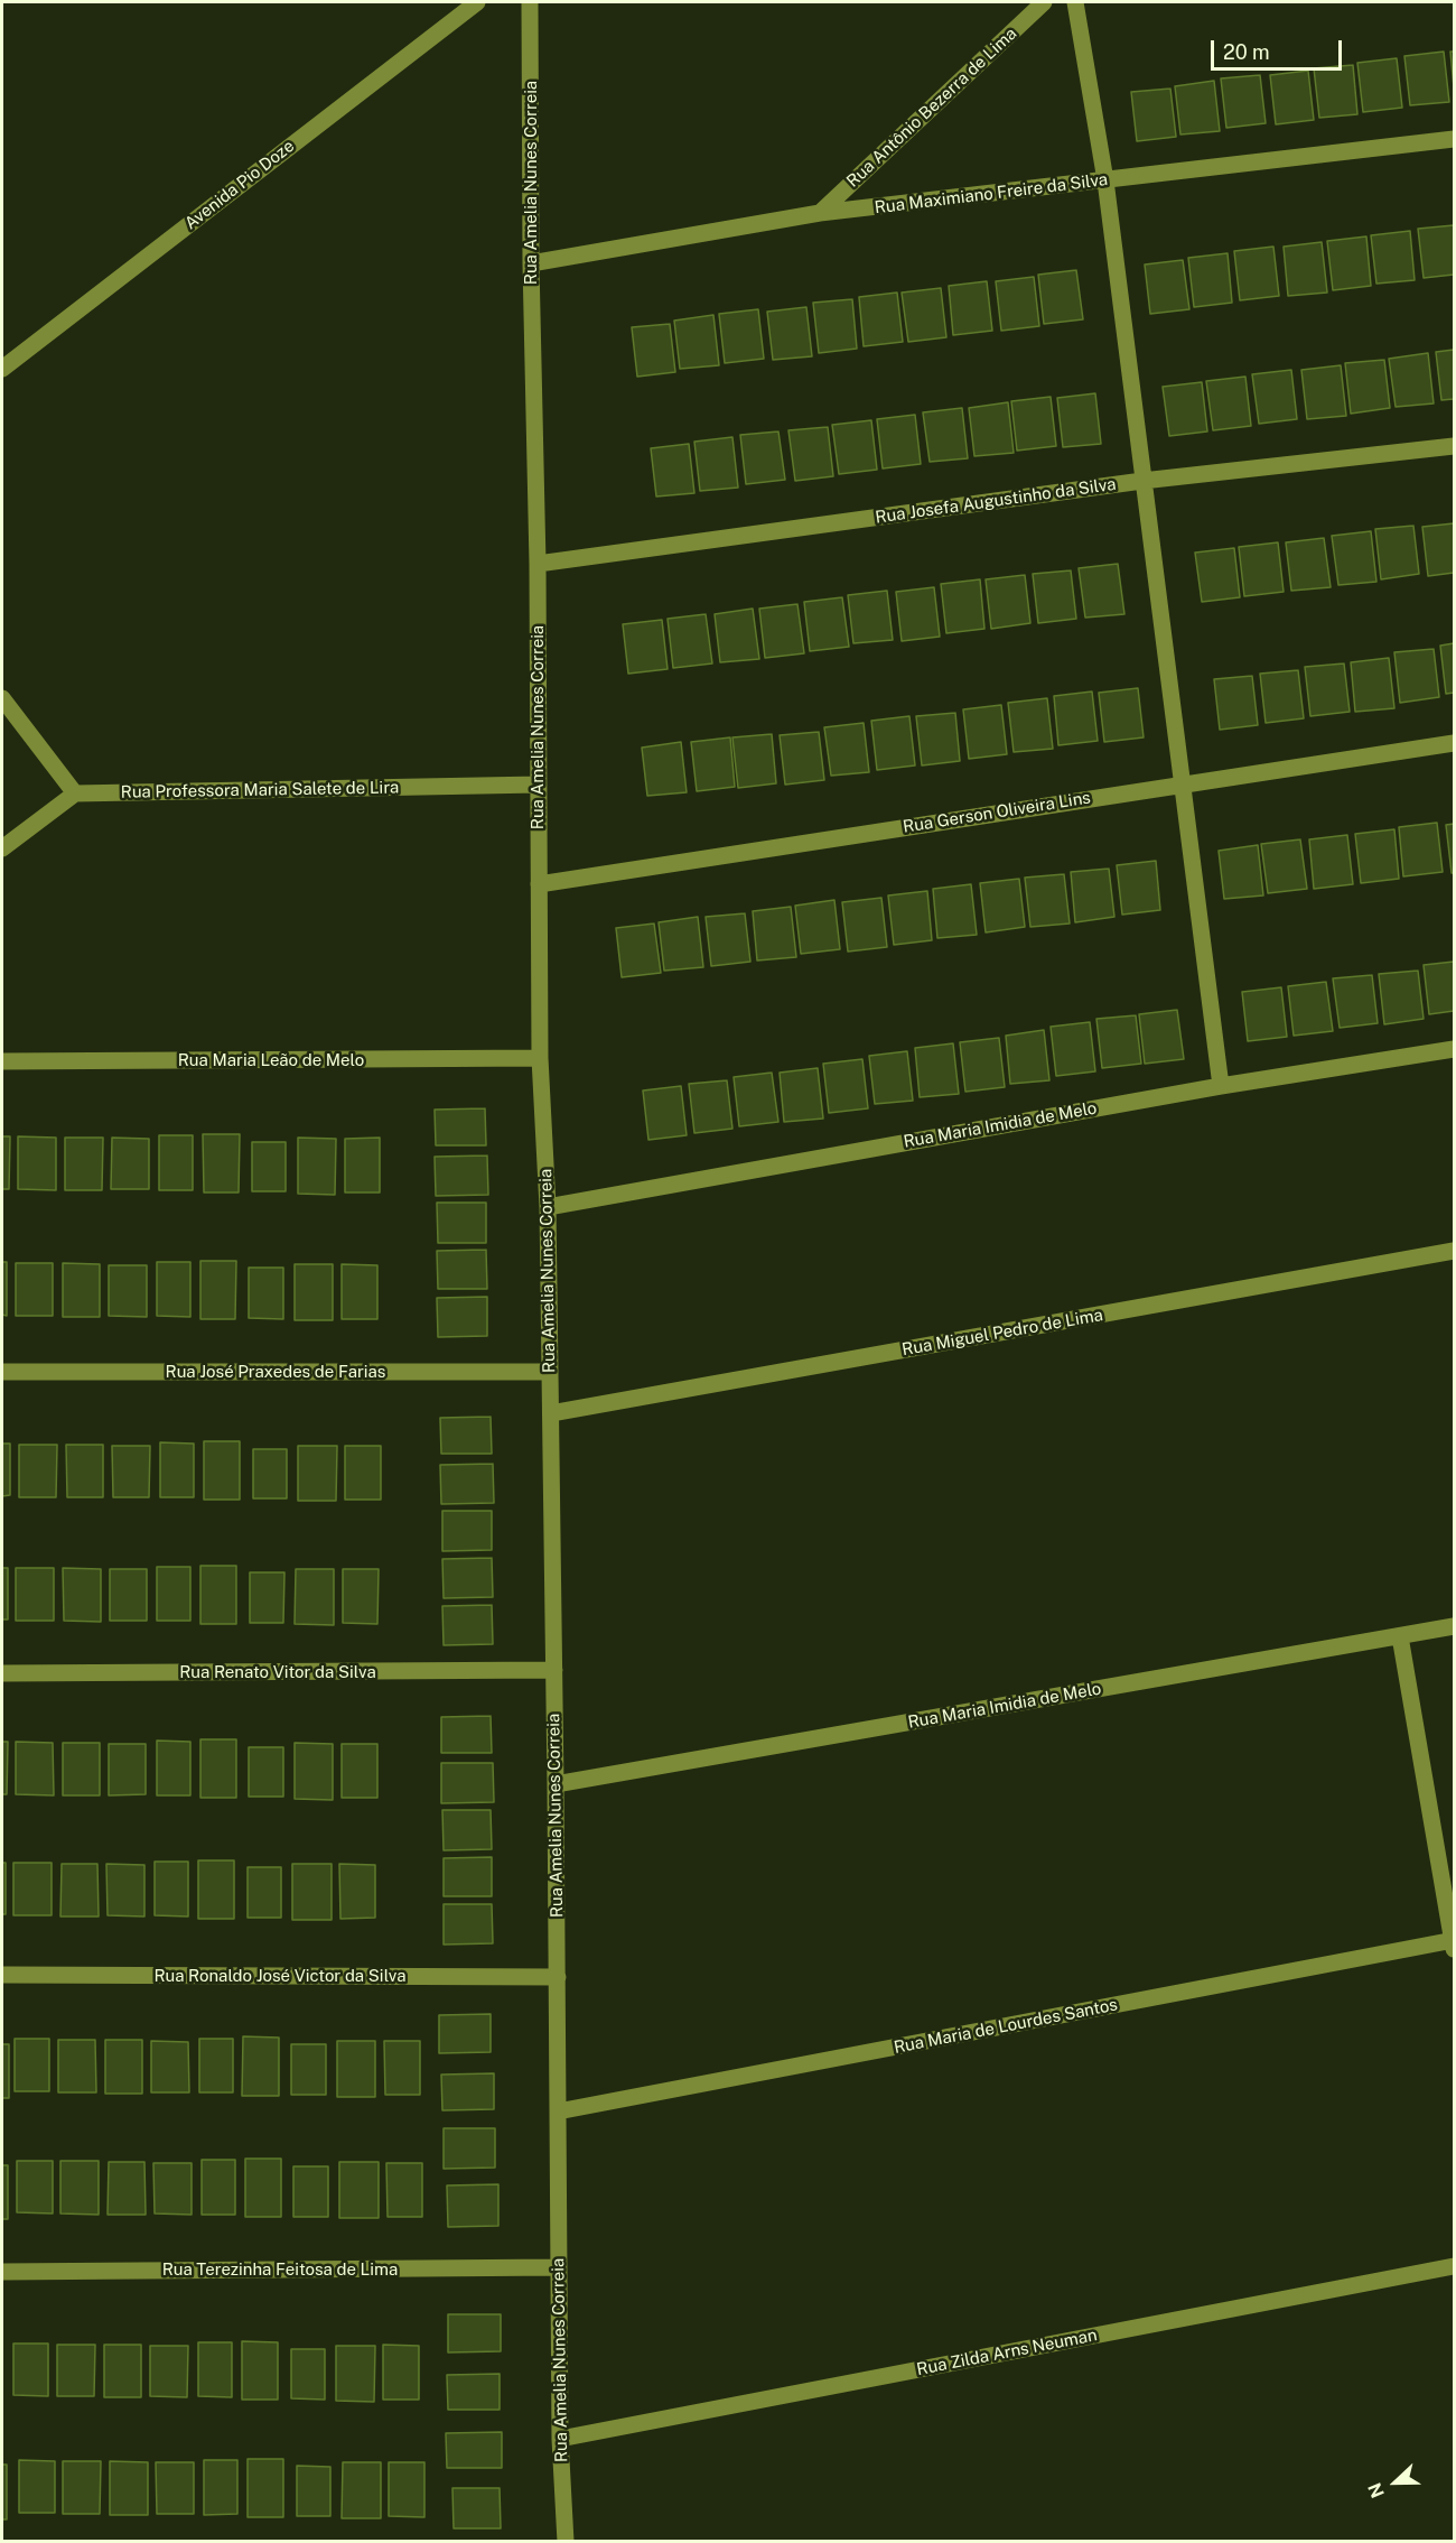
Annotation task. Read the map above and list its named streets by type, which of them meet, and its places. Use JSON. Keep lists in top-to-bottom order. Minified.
{"streets":{"street":["Rua Antônio Bezerra de Lima","Rua Amelia Nunes Correia","Avenida Pio Doze","Rua Maximiano Freire da Silva","Rua Josefa Augustinho da Silva","Rua Professora Maria Salete de Lira","Rua Gerson Oliveira Lins","Rua Maria Leão de Melo","Rua Maria Imidia de Melo","Rua Miguel Pedro de Lima","Rua José Praxedes de Farias","Rua Renato Vitor da Silva","Rua Ronaldo José Victor da Silva","Rua Maria de Lourdes Santos","Rua Terezinha Feitosa de Lima","Rua Zilda Arns Neuman"]},"crossings":[["Rua Antônio Bezerra de Lima","Rua Maximiano Freire da Silva"],["Rua Amelia Nunes Correia","Rua Maximiano Freire da Silva"],["Rua Amelia Nunes Correia","Rua Josefa Augustinho da Silva"],["Rua Amelia Nunes Correia","Rua Professora Maria Salete de Lira"],["Rua Amelia Nunes Correia","Rua Gerson Oliveira Lins"],["Rua Amelia Nunes Correia","Rua Maria Leão de Melo"],["Rua Amelia Nunes Correia","Rua Maria Imidia de Melo"],["Rua Amelia Nunes Correia","Rua Miguel Pedro de Lima"],["Rua Amelia Nunes Correia","Rua José Praxedes de Farias"],["Rua Amelia Nunes Correia","Rua Renato Vitor da Silva"],["Rua Amelia Nunes Correia","Rua Ronaldo José Victor da Silva"],["Rua Amelia Nunes Correia","Rua Maria de Lourdes Santos"],["Rua Amelia Nunes Correia","Rua Terezinha Feitosa de Lima"],["Rua Amelia Nunes Correia","Rua Zilda Arns Neuman"]],"scale_bar":"20 m","north":"left"}
